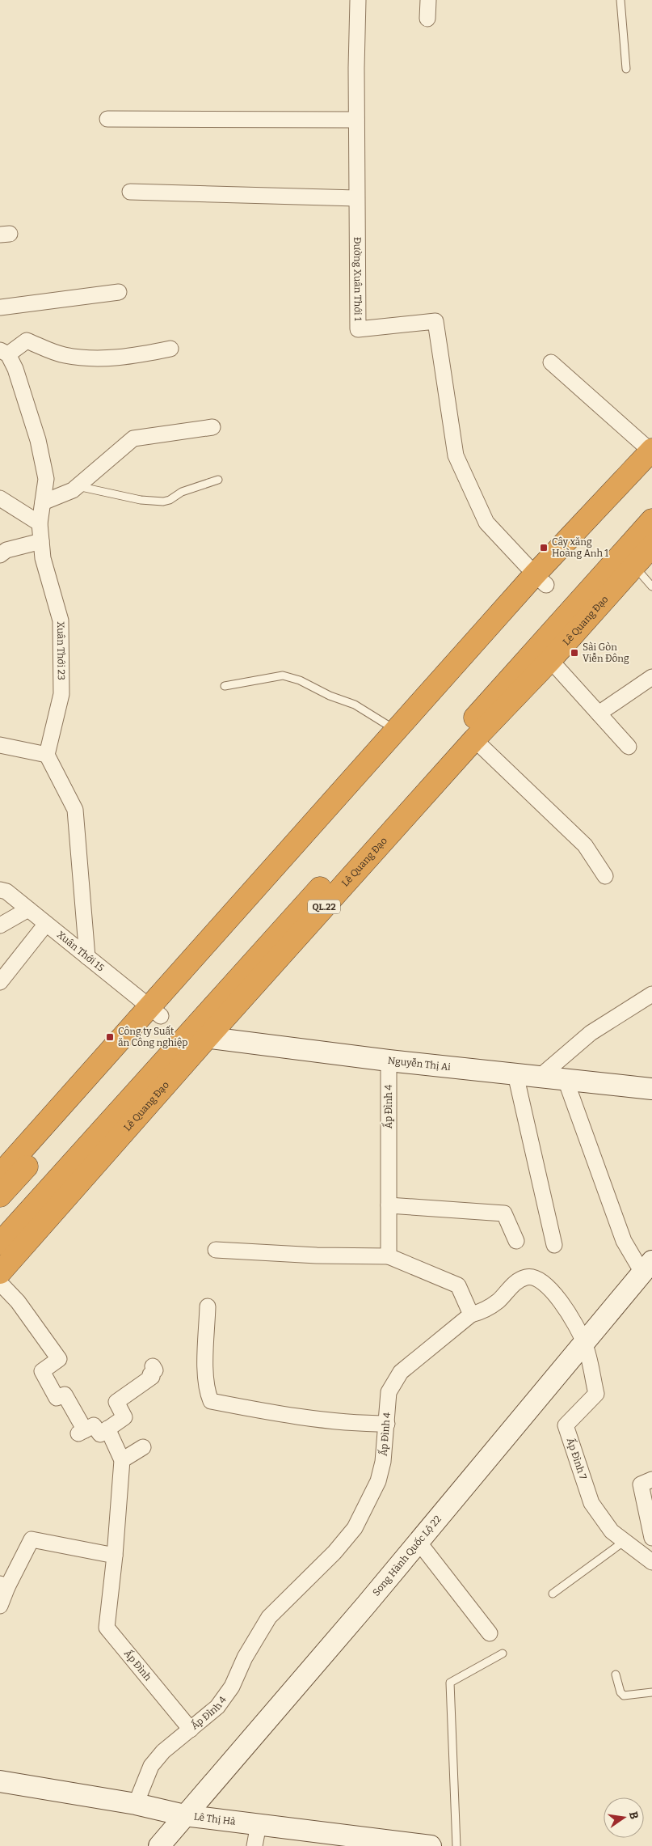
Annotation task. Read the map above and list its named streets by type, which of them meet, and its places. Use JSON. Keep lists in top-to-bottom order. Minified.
{"streets":{"highway":["Lê Quang Đạo","QL.22"],"street":["Đường Xuân Thới 1","Xuân Thới 23","Xuân Thới 15","Nguyễn Thị Ai","Ấp Đình 4","Ấp Đình 7","Song Hành Quốc Lộ 22","Ấp Đình","Lê Thị Hà"]},"crossings":[["Lê Quang Đạo","Nguyễn Thị Ai"],["Nguyễn Thị Ai","Ấp Đình 4"],["Ấp Đình 4","Ấp Đình 7"],["Ấp Đình 4","Song Hành Quốc Lộ 22"],["Ấp Đình 4","Ấp Đình"],["Ấp Đình 4","Lê Thị Hà"],["Ấp Đình 7","Song Hành Quốc Lộ 22"],["Song Hành Quốc Lộ 22","Lê Thị Hà"]],"places":{"transit":["Cây xăng Hoàng Anh 1","Sài Gòn Viễn Đông","Công ty Suất ăn Công nghiệp"]},"north":"right"}
